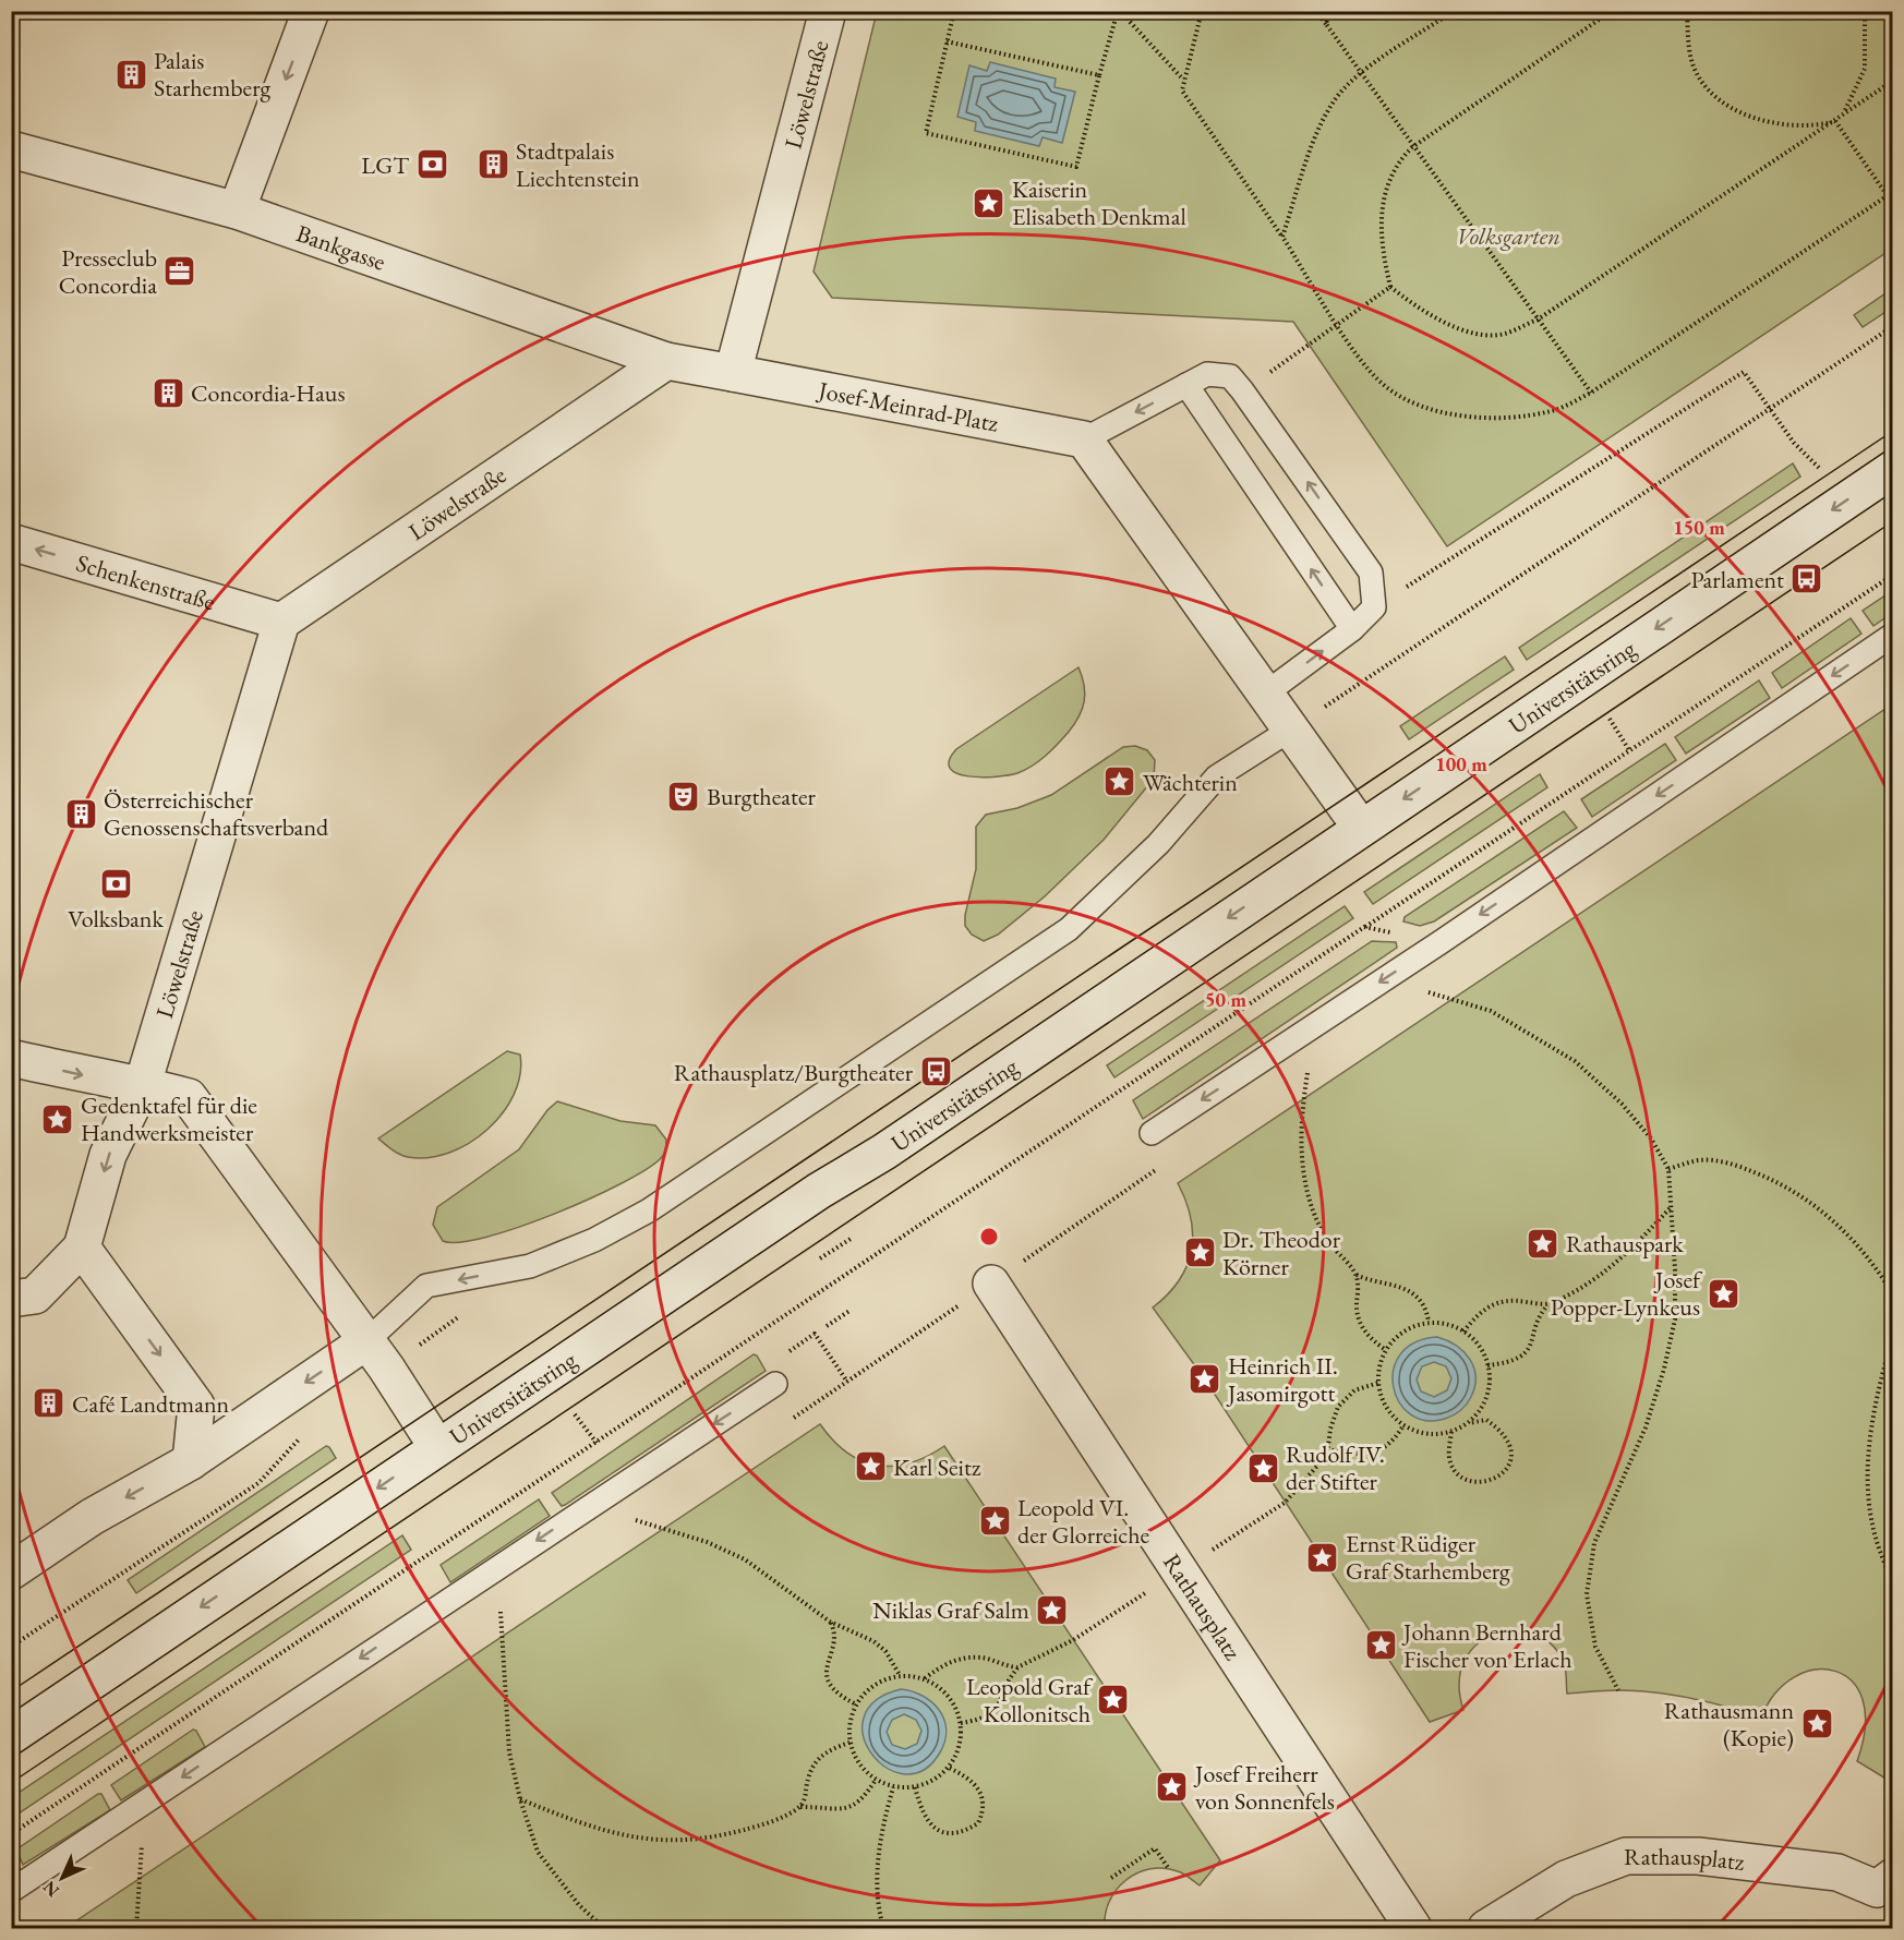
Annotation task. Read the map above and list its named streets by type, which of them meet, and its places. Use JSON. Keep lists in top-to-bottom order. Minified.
{"streets":{"street":["Löwelstraße","Bankgasse","Josef-Meinrad-Platz","Schenkenstraße","Universitätsring","Rathausplatz"]},"crossings":[["Löwelstraße","Bankgasse"],["Löwelstraße","Josef-Meinrad-Platz"],["Löwelstraße","Schenkenstraße"]],"one_way":["Schenkenstraße","Universitätsring"],"parks":["Volksgarten"],"places":{"building":["Palais Starhemberg","Stadtpalais Liechtenstein","Concordia-Haus","Österreichischer Genossenschaftsverband","Café Landtmann"],"bank":["LGT","Volksbank"],"place":["Kaiserin Elisabeth Denkmal","Wächterin","Gedenktafel für die Handwerksmeister","Rathauspark","Dr. Theodor Körner","Josef Popper-Lynkeus","Heinrich II. Jasomirgott","Karl Seitz","Rudolf IV. der Stifter","Leopold VI. der Glorreiche","Ernst Rüdiger Graf Starhemberg","Niklas Graf Salm","Johann Bernhard Fischer von Erlach","Leopold Graf Kollonitsch","Rathausmann (Kopie)","Josef Freiherr von Sonnenfels"],"office":["Presseclub Concordia"],"bus stop":["Parlament","Rathausplatz/Burgtheater"],"theatre":["Burgtheater"]},"north":"bottom left","rings":["150 m","100 m","50 m"]}
